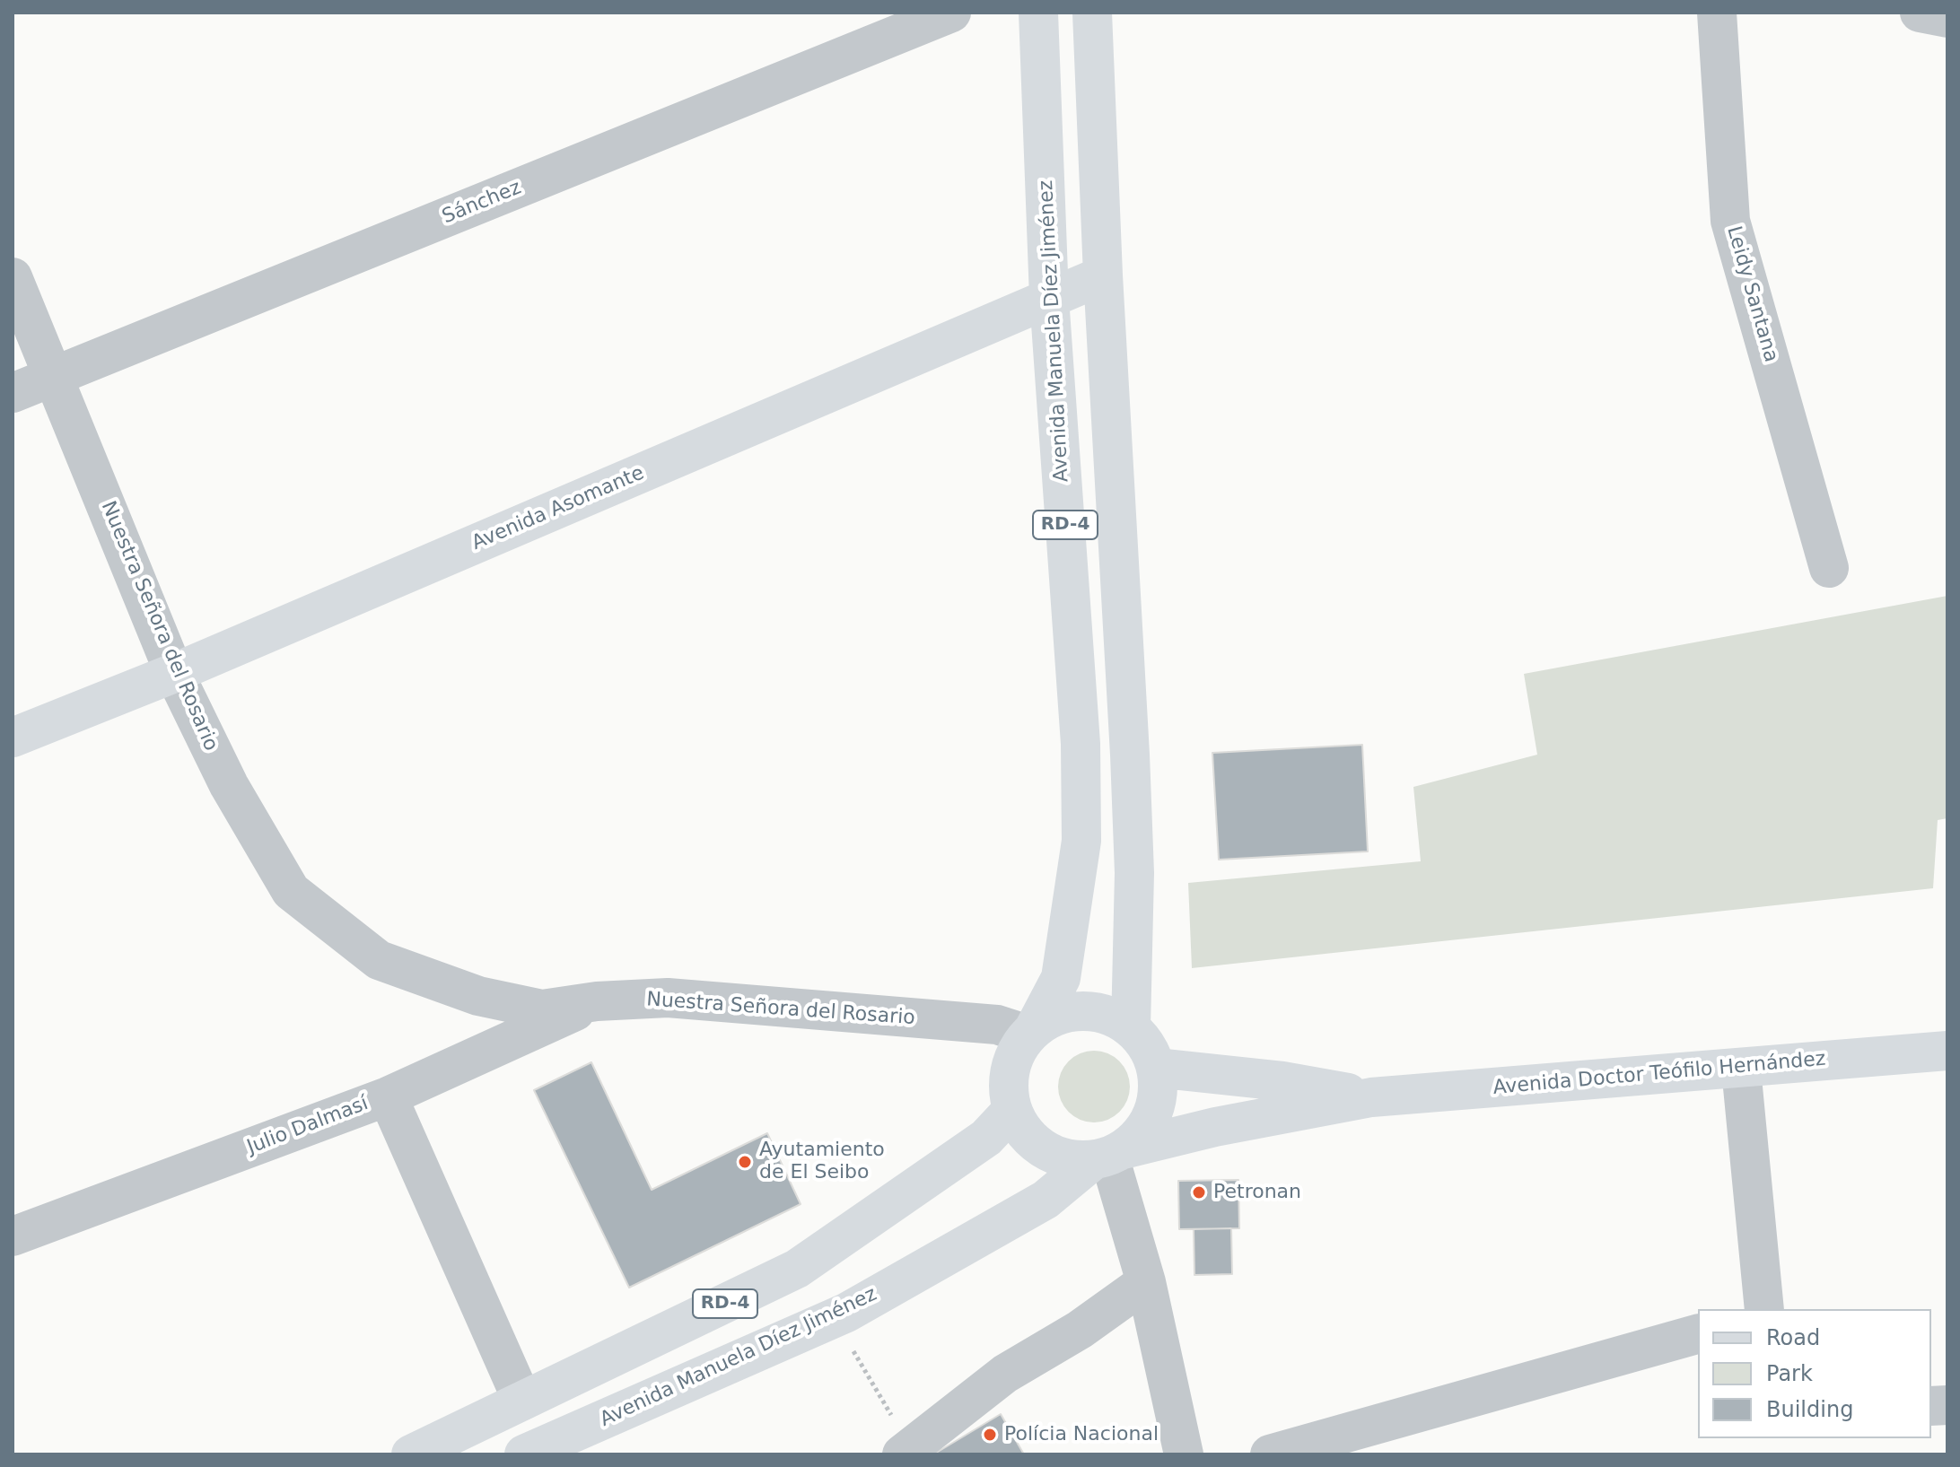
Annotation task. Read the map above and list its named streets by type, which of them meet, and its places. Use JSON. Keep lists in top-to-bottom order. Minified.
{"streets":{"main road":["Avenida Manuela Díez Jiménez","Avenida Asomante","RD-4","Avenida Doctor Teófilo Hernández"],"street":["Sánchez","Leidy Santana","Nuestra Señora del Rosario","Julio Dalmasí"]},"crossings":[["Sánchez","Nuestra Señora del Rosario"],["Avenida Manuela Díez Jiménez","Avenida Asomante"],["Avenida Manuela Díez Jiménez","RD-4"],["Avenida Manuela Díez Jiménez","Nuestra Señora del Rosario"],["Avenida Manuela Díez Jiménez","Avenida Doctor Teófilo Hernández"],["Avenida Asomante","RD-4"],["Avenida Asomante","Nuestra Señora del Rosario"],["RD-4","Nuestra Señora del Rosario"],["RD-4","Avenida Doctor Teófilo Hernández"],["Nuestra Señora del Rosario","Avenida Doctor Teófilo Hernández"],["Nuestra Señora del Rosario","Julio Dalmasí"]],"places":["Ayutamiento de El Seibo","Petronan","Polícia Nacional"],"legend":["Road","Park","Building"]}
